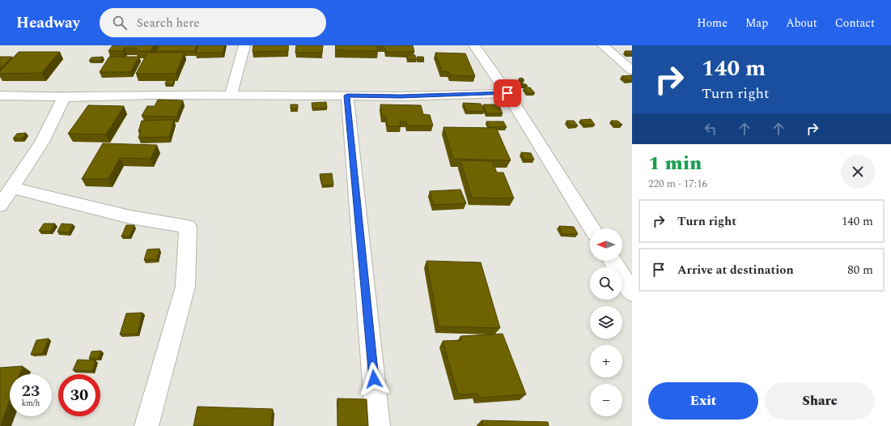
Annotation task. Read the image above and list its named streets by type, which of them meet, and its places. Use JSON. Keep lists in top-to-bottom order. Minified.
{"north":"left","page":{"header":"Headway","search":"Search here","nav":["Home","Map","About","Contact"],"turn":["140 m","Turn right"],"heading":["1 min","220 m · 17:16"],"list":[{"name":"Turn right","value":"140 m"},{"name":"Arrive at destination","value":"80 m"}],"map_buttons":["+","−"],"speed":"23 km/h","limit":"30","buttons":["Exit","Share"]}}
